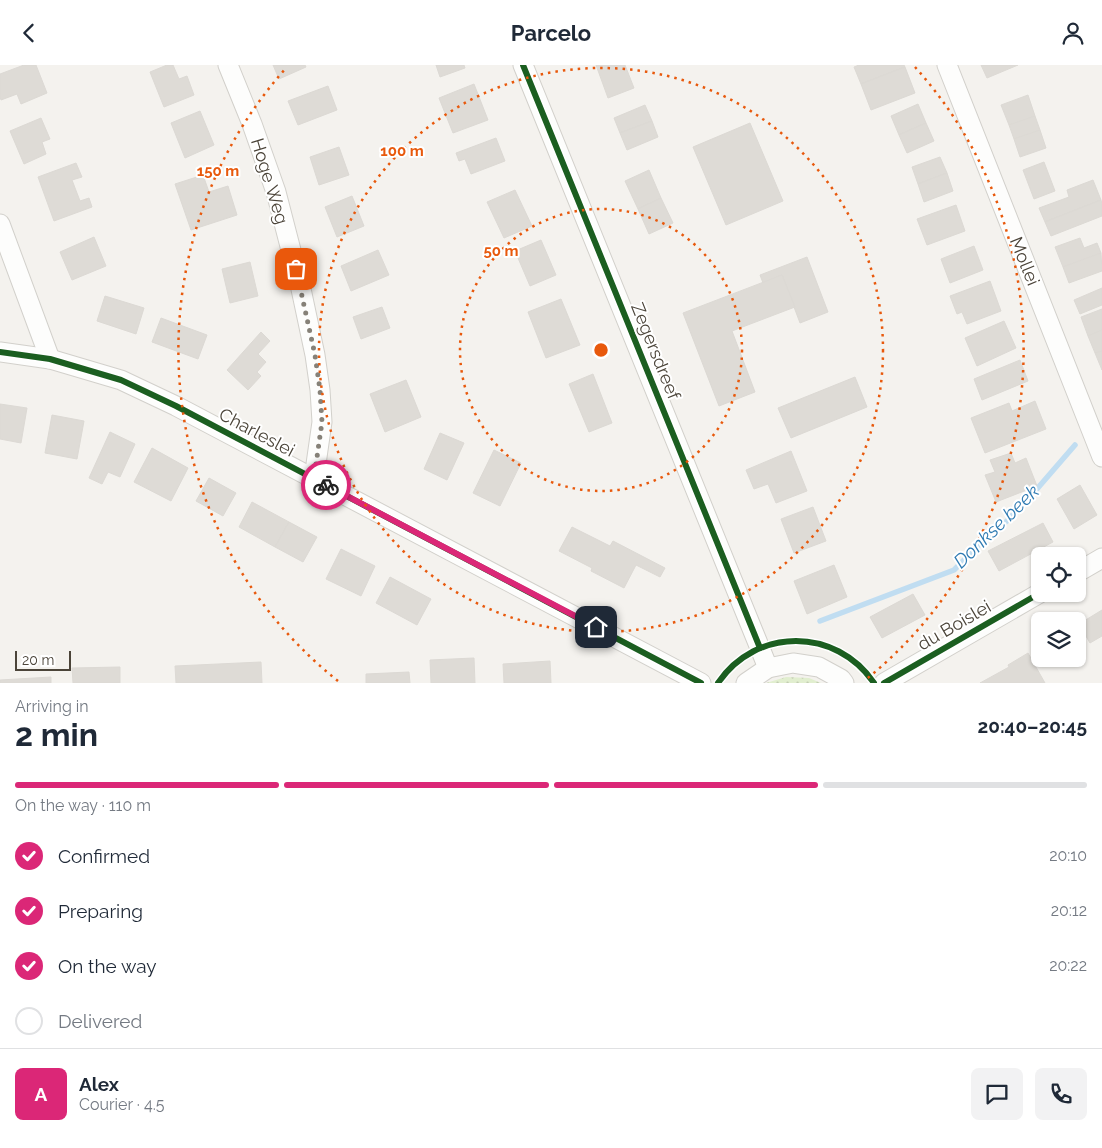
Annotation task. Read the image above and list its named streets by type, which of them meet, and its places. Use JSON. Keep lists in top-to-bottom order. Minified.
{"streets":{"street":["Hoge Weg","Mollei","Zegersdreef","Charleslei","du Boislei"]},"crossings":[["Hoge Weg","Charleslei"]],"water":["Donkse beek"],"scale_bar":"20 m","page":{"header":"Parcelo","scale":"20 m","heading":["2 min","Arriving in","20:40–20:45"],"panel":["Alex","Courier · 4.5"],"bar":"On the way · 110 m","list":[["Confirmed","20:10"],["Preparing","20:12"],["On the way","20:22"],"Delivered"],"round":"A"},"rings":["100 m","150 m","50 m"]}
